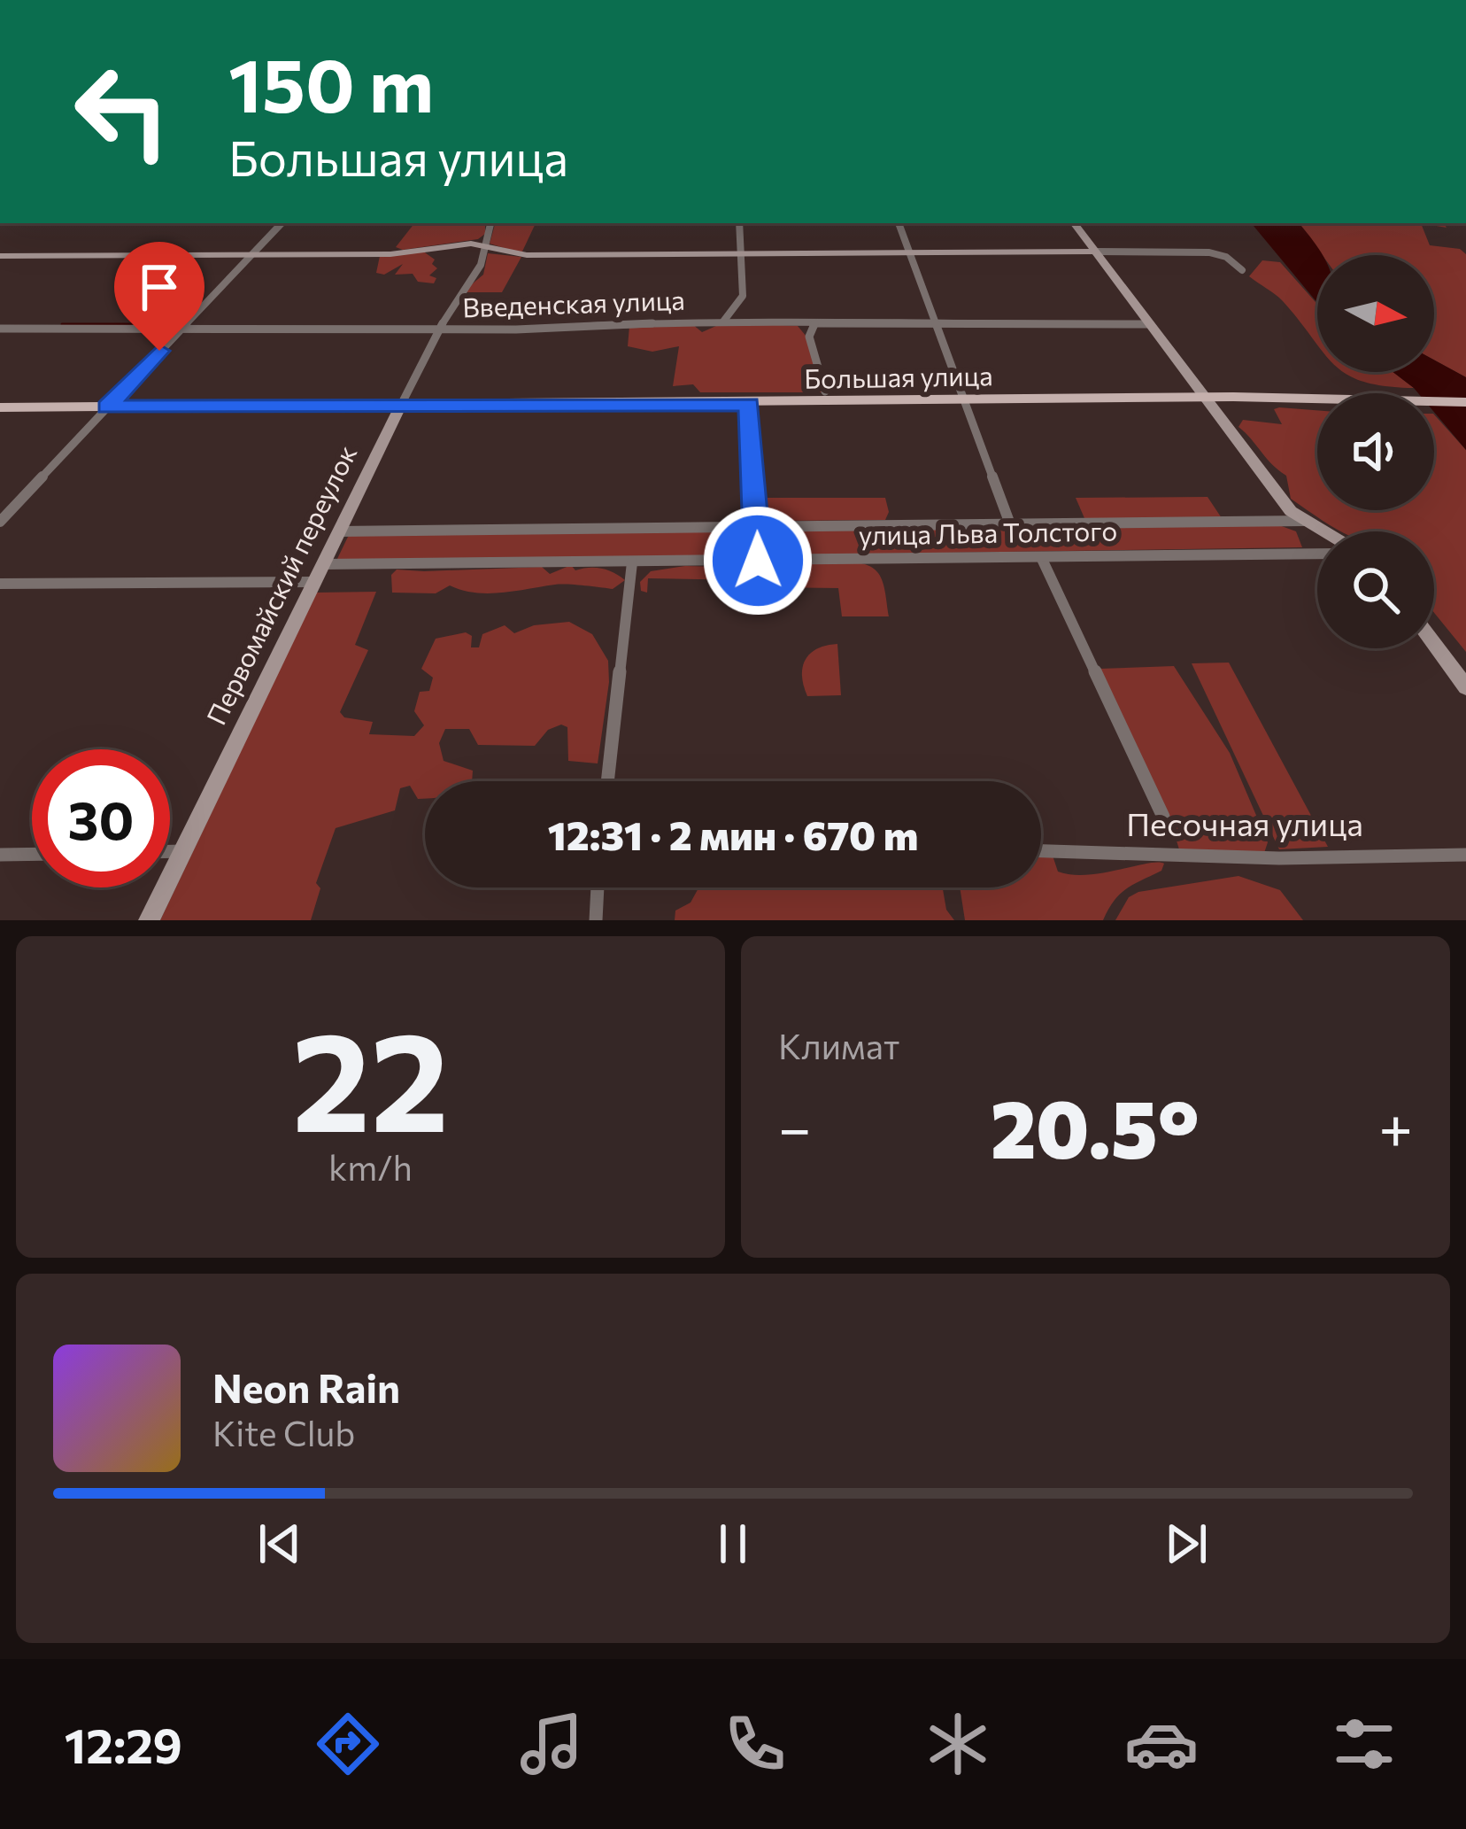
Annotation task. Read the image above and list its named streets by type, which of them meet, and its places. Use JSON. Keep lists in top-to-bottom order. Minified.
{"streets":{"main road":["Большая улица"],"street":["Введенская улица","улица Льва Толстого","Первомайский переулок","Песочная улица"]},"crossings":[["Введенская улица","Первомайский переулок"],["Большая улица","Первомайский переулок"],["улица Льва Толстого","Первомайский переулок"]],"north":"right","page":{"turn":["150 m","Большая улица"],"limit":"30","trip":"12:31 · 2 мин · 670 m","tile":[["22","km/h"],"Климат"],"heat":["−","20.5°","+"],"song":["Neon Rain","Kite Club"],"tabs":"12:29"}}
